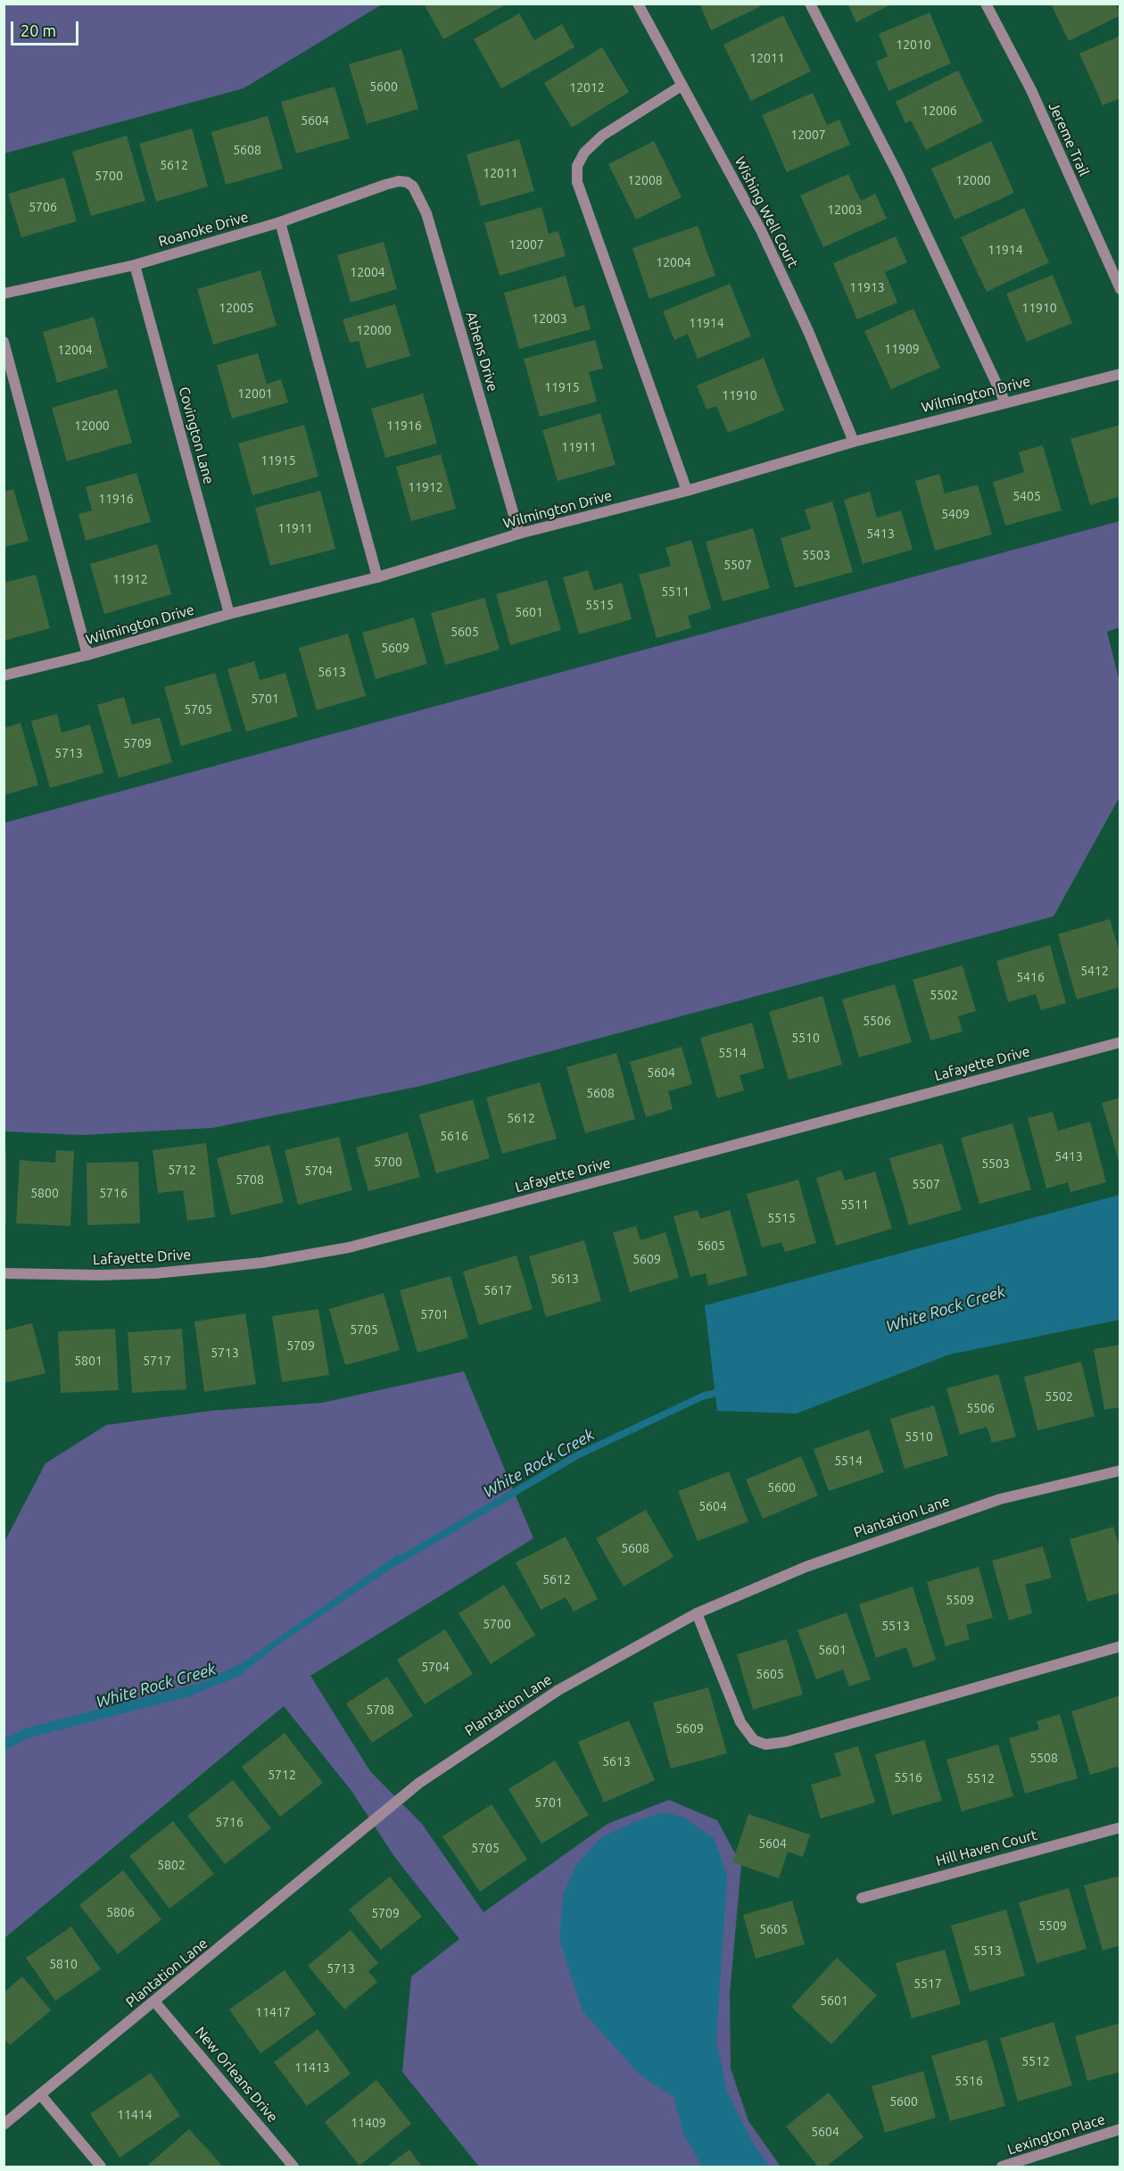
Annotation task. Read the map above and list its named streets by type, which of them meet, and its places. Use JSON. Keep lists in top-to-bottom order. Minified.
{"streets":{"street":["Jereme Trail","Wishing Well Court","Roanoke Drive","Athens Drive","Wilmington Drive","Covington Lane","Lafayette Drive","Plantation Lane","Hill Haven Court","New Orleans Drive","Lexington Place"]},"crossings":[["Wishing Well Court","Wilmington Drive"],["Roanoke Drive","Athens Drive"],["Roanoke Drive","Covington Lane"],["Athens Drive","Wilmington Drive"],["Wilmington Drive","Covington Lane"],["Plantation Lane","New Orleans Drive"]],"water":["White Rock Creek"],"house_numbers":["12010","12011","5600","12012","12006","5604","12007","5608","5612","12011","5700","12008","12000","5706","12003","12007","11914","12004","12004","11913","12005","11910","12003","11914","12000","11909","12004","11915","12001","11910","12000","11916","11911","11915","11912","5405","11916","5409","11911","5413","5503","5507","11912","5511","5515","5601","5605","5609","5613","5701","5705","5709","5713","5412","5416","5502","5506","5510","5514","5604","5608","5612","5616","5413","5700","5503","5712","5704","5708","5507","5800","5716","5511","5515","5605","5609","5613","5617","5701","5705","5709","5713","5801","5717","5502","5506","5510","5514","5600","5604","5608","5612","5509","5700","5513","5601","5704","5605","5708","5609","5508","5613","5712","5516","5512","5701","5716","5604","5705","5802","5806","5709","5509","5605","5513","5810","5713","5517","5601","11417","5512","11413","5516","5600","11414","11409","5604"],"scale_bar":"20 m"}
